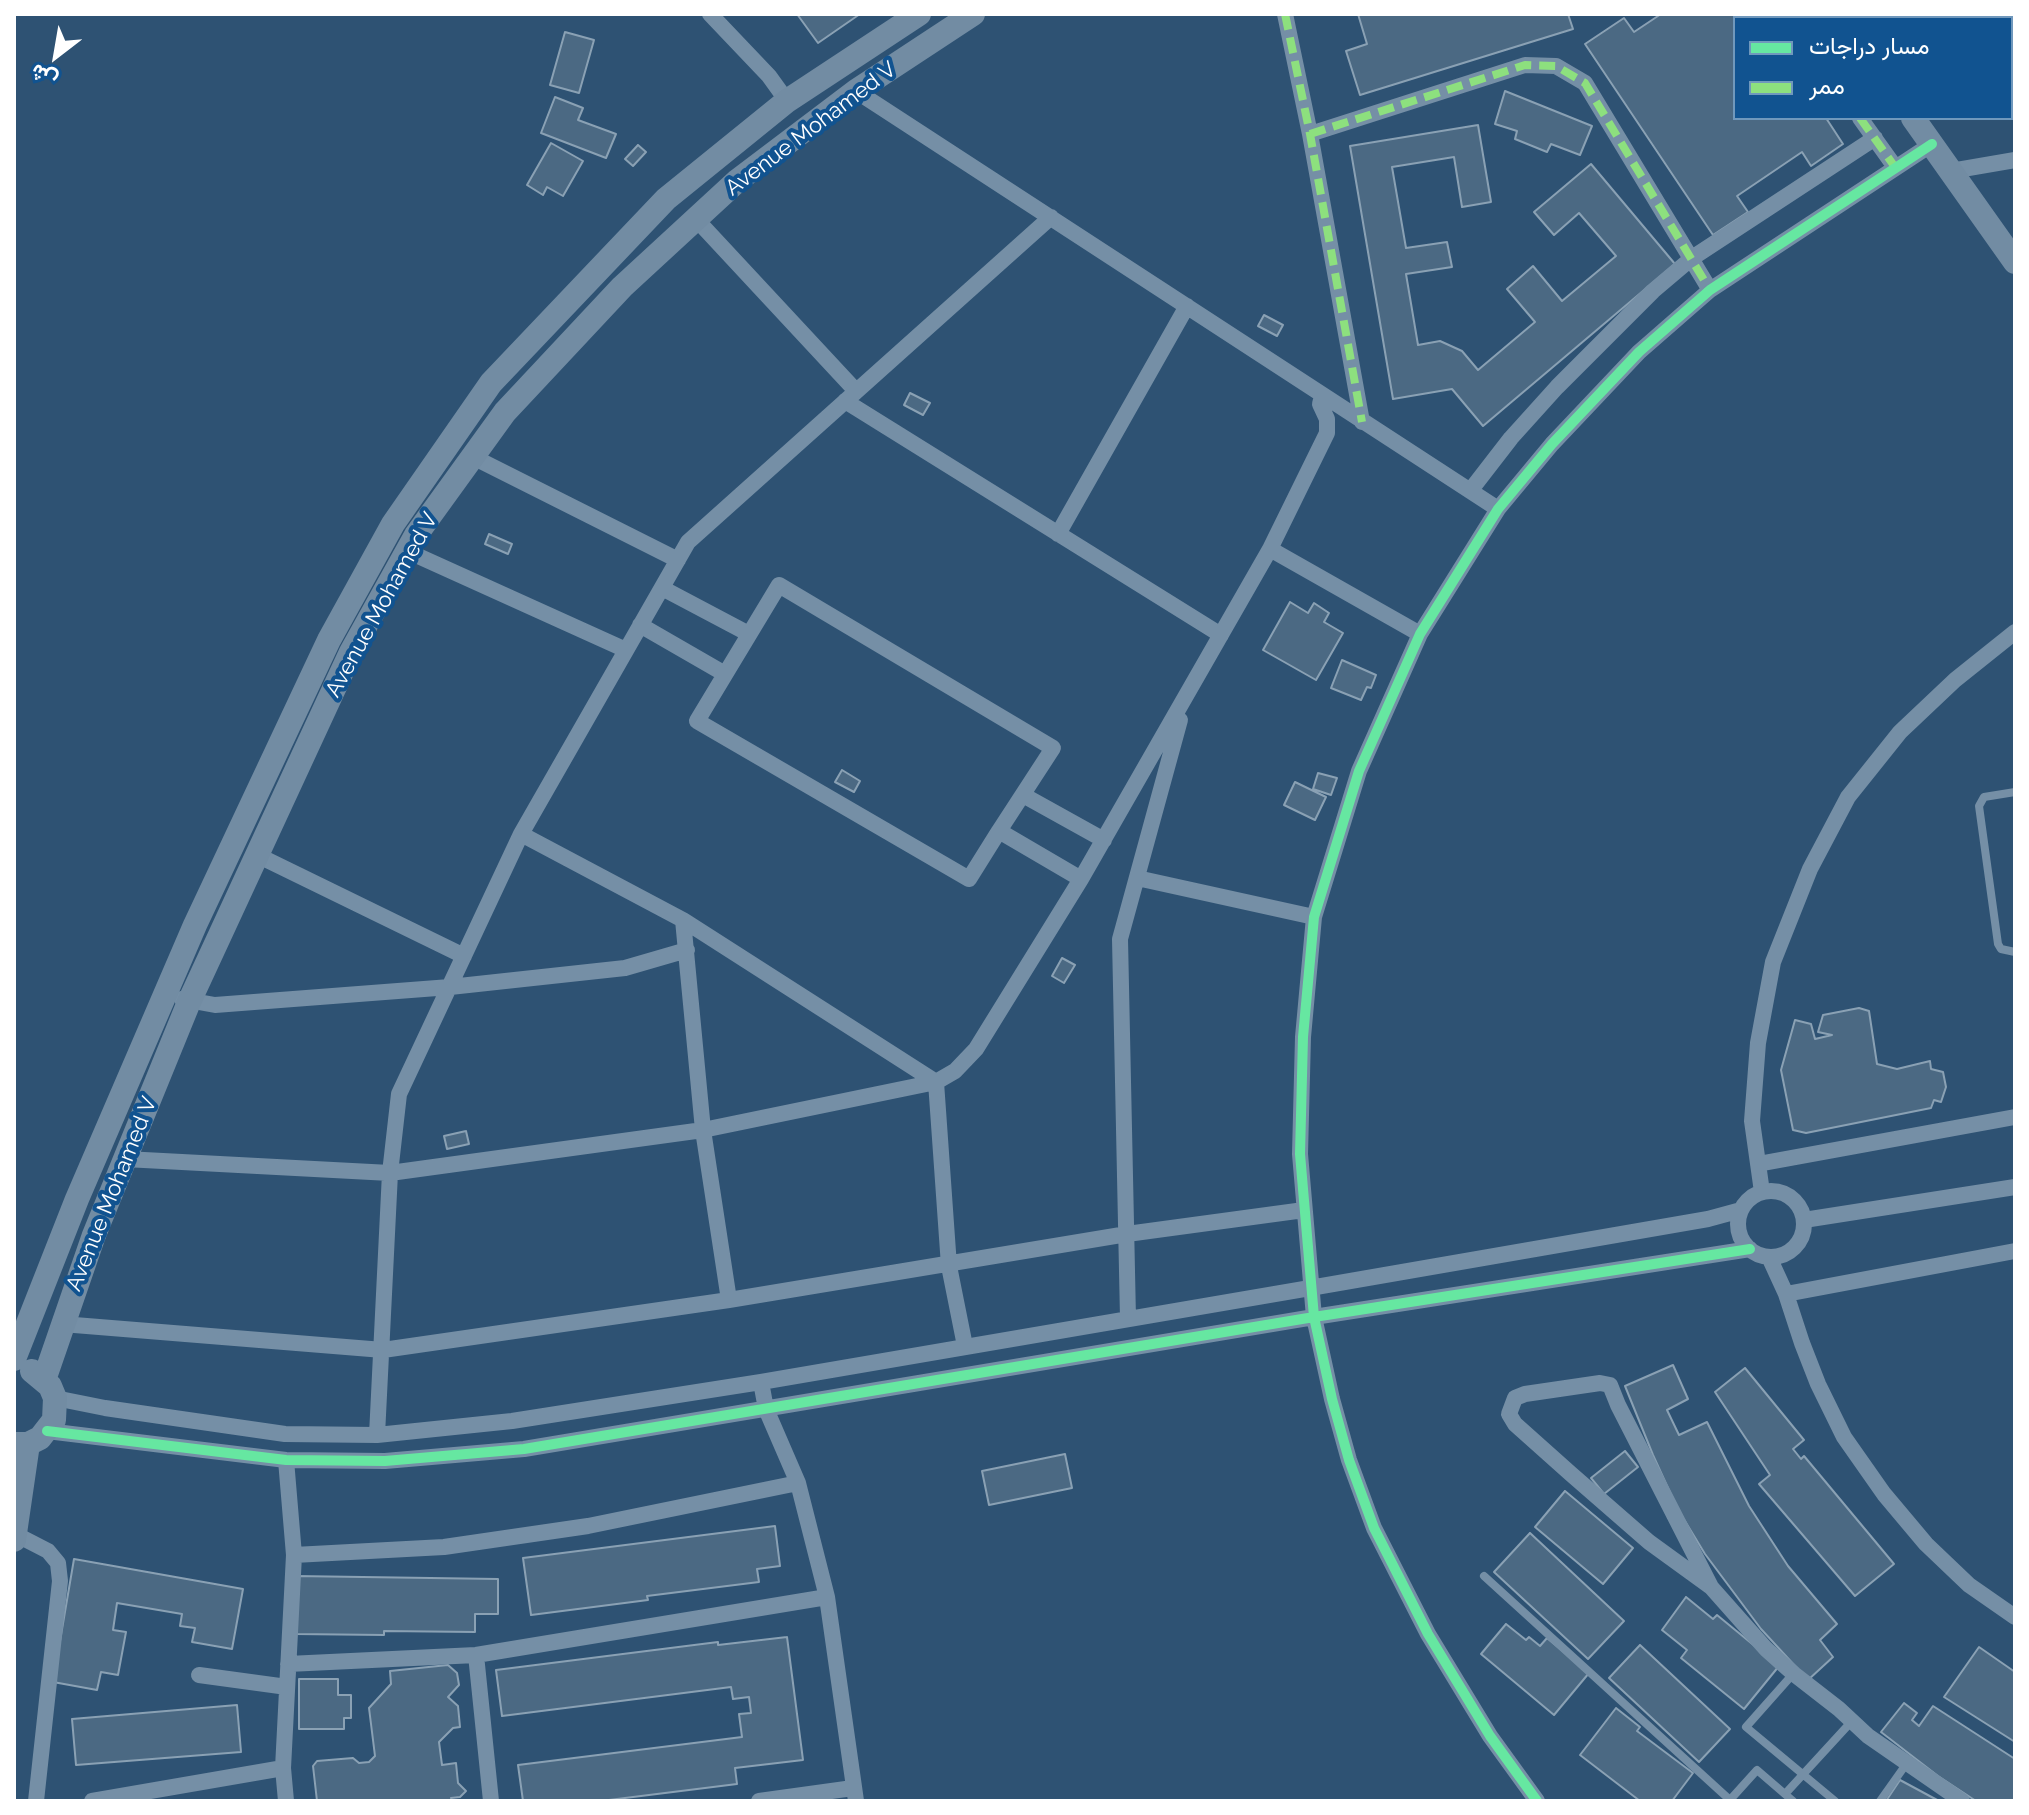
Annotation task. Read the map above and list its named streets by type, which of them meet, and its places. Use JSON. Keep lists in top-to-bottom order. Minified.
{"streets":{"street":["Avenue Mohamed V"]},"legend":["مسار دراجات","ممر"],"north":"bottom left"}
